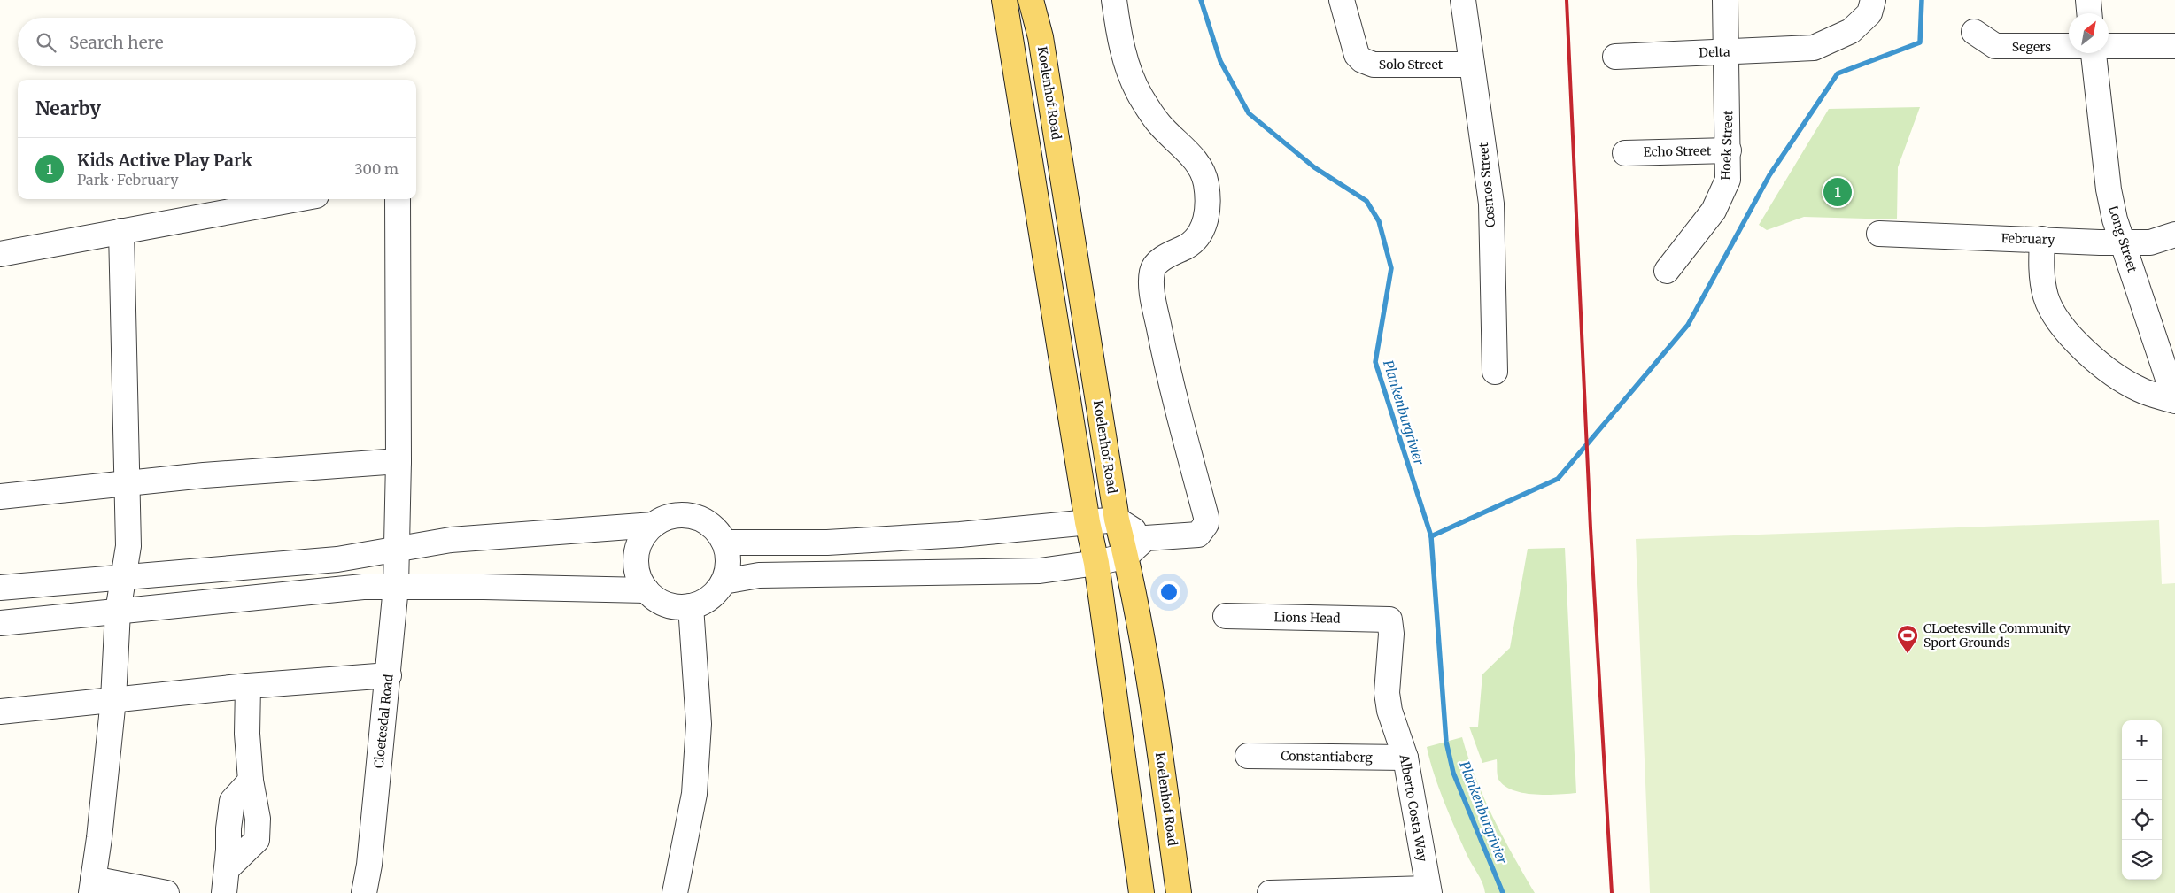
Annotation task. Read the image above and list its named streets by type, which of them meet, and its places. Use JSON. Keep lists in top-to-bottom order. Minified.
{"streets":{"main road":["Koelenhof Road"],"street":["Segers","Delta","Solo Street","Hoek Street","Echo Street","Cosmos Street","February","Long Street","Lions Head","Cloetesdal Road","Constantiaberg","Alberto Costa Way"]},"crossings":[["Delta","Hoek Street"],["Solo Street","Cosmos Street"],["Hoek Street","Echo Street"],["February","Long Street"],["Lions Head","Alberto Costa Way"],["Constantiaberg","Alberto Costa Way"]],"water":["Plankenburgrivier"],"places":{"sports":["CLoetesville Community Sport Grounds"]},"north":"top right","page":{"search":"Search here","heading":"Nearby","list":[{"mark":"1","name":"Kids Active Play Park","note":"Park · February","value":"300 m"}],"pins":"1","map_buttons":["+","−"]}}
